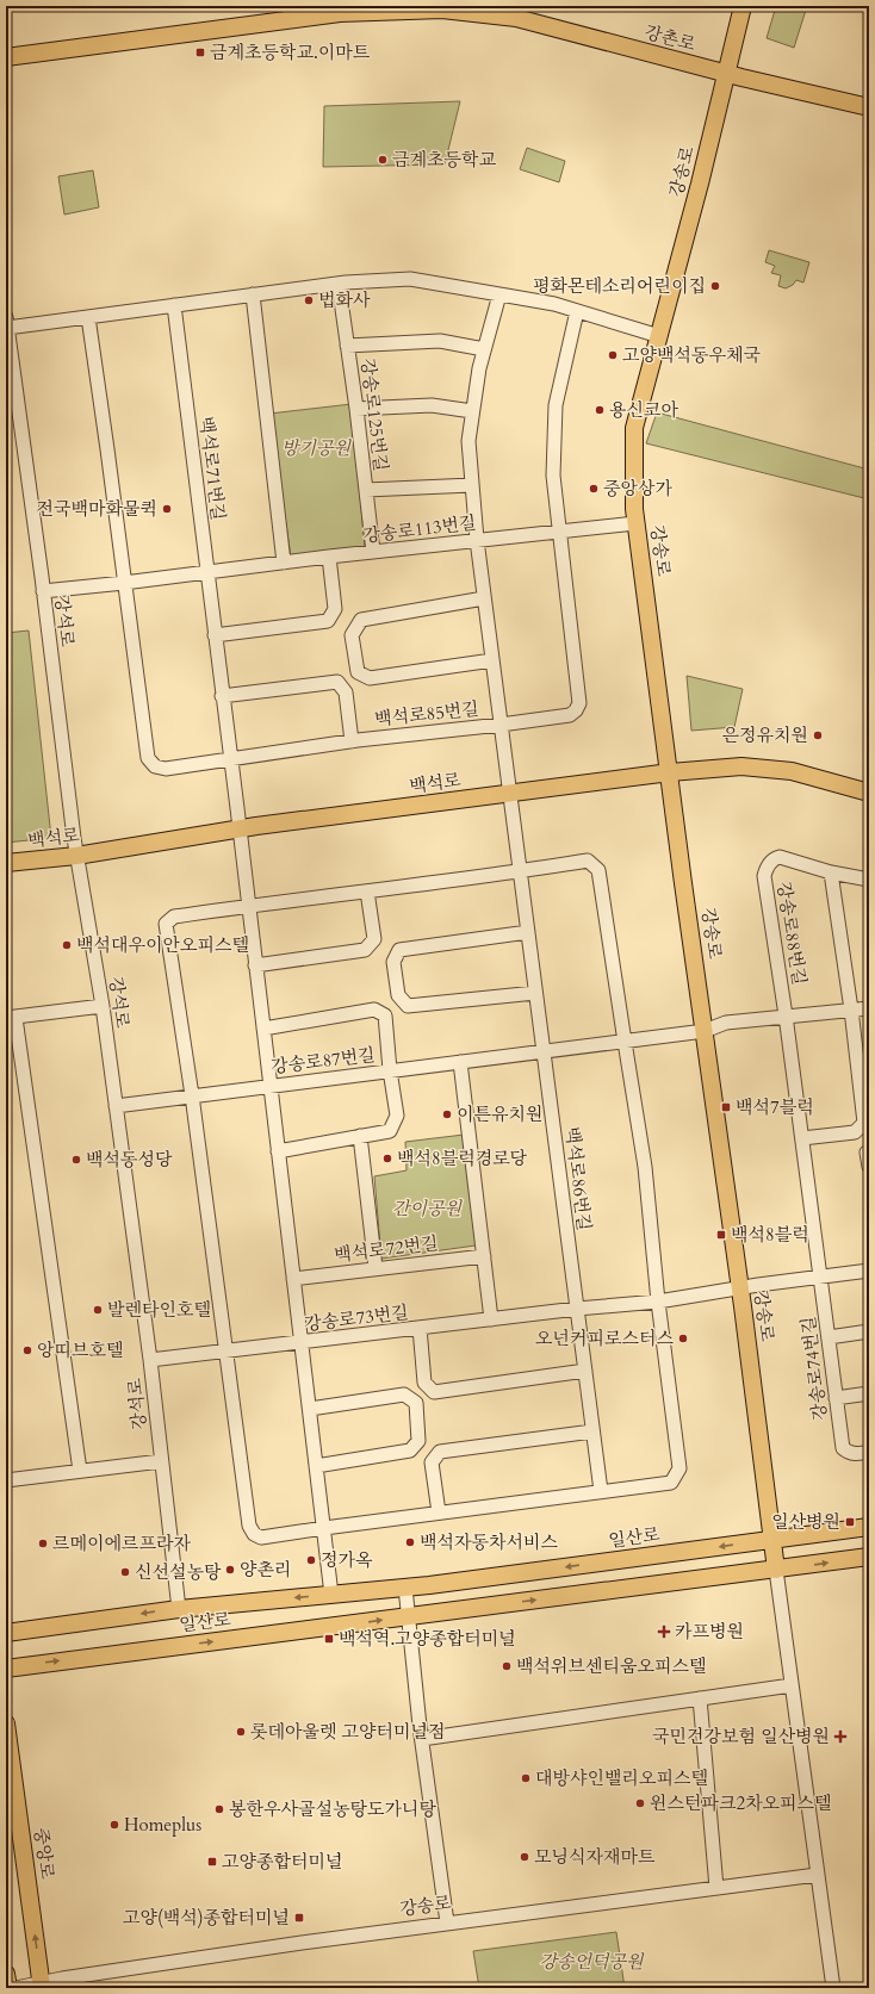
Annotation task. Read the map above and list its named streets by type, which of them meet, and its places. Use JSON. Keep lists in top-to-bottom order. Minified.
{"streets":{"main road":["강촌로","강송로","백석로","일산로","중앙로"],"street":["강송로125번길","백석로71번길","강송로113번길","강석로","백석로85번길","강송로88번길","강송로87번길","백석로86번길","백석로72번길","강송로73번길","강송로74번길"]},"crossings":[["강촌로","강송로"],["강송로","강송로113번길"],["강송로","백석로"],["강송로","강송로87번길"],["강송로","강송로73번길"],["강송로","일산로"],["강송로","중앙로"],["강송로125번길","강송로113번길"],["백석로71번길","강송로113번길"],["백석로71번길","백석로"],["강송로113번길","강석로"],["강송로113번길","백석로85번길"],["강석로","백석로"],["강석로","강송로87번길"],["강석로","강송로73번길"],["강석로","일산로"],["백석로85번길","백석로"],["백석로85번길","백석로86번길"],["백석로","백석로86번길"],["강송로88번길","강송로74번길"],["강송로87번길","백석로86번길"],["백석로86번길","강송로73번길"]],"one_way":["중앙로"],"parks":["방기공원","간이공원","강송언덕공원"],"places":{"transit":["금계초등학교.이마트","백석7블럭","백석8블럭","일산병원","백석역.고양종합터미널","고양종합터미널","고양(백석)종합터미널"],"other":["금계초등학교","평화몬테소리어린이집","법화사","고양백석동우체국","용신코아","중앙상가","전국백마화물퀵","은정유치원","백석대우이안오피스텔","이튼유치원","백석8블럭경로당","백석동성당","발렌타인호텔","오넌커피로스터스","앙띠브호텔","백석자동차서비스","르메이에르프라자","정가옥","양촌리","신선설농탕","백석위브센티움오피스텔","롯데아울렛 고양터미널점","대방샤인밸리오피스텔","윈스턴파크2차오피스텔","봉한우사골설농탕도가니탕","Homeplus","모닝식자재마트"],"health":["카프병원","국민건강보험 일산병원"]}}
